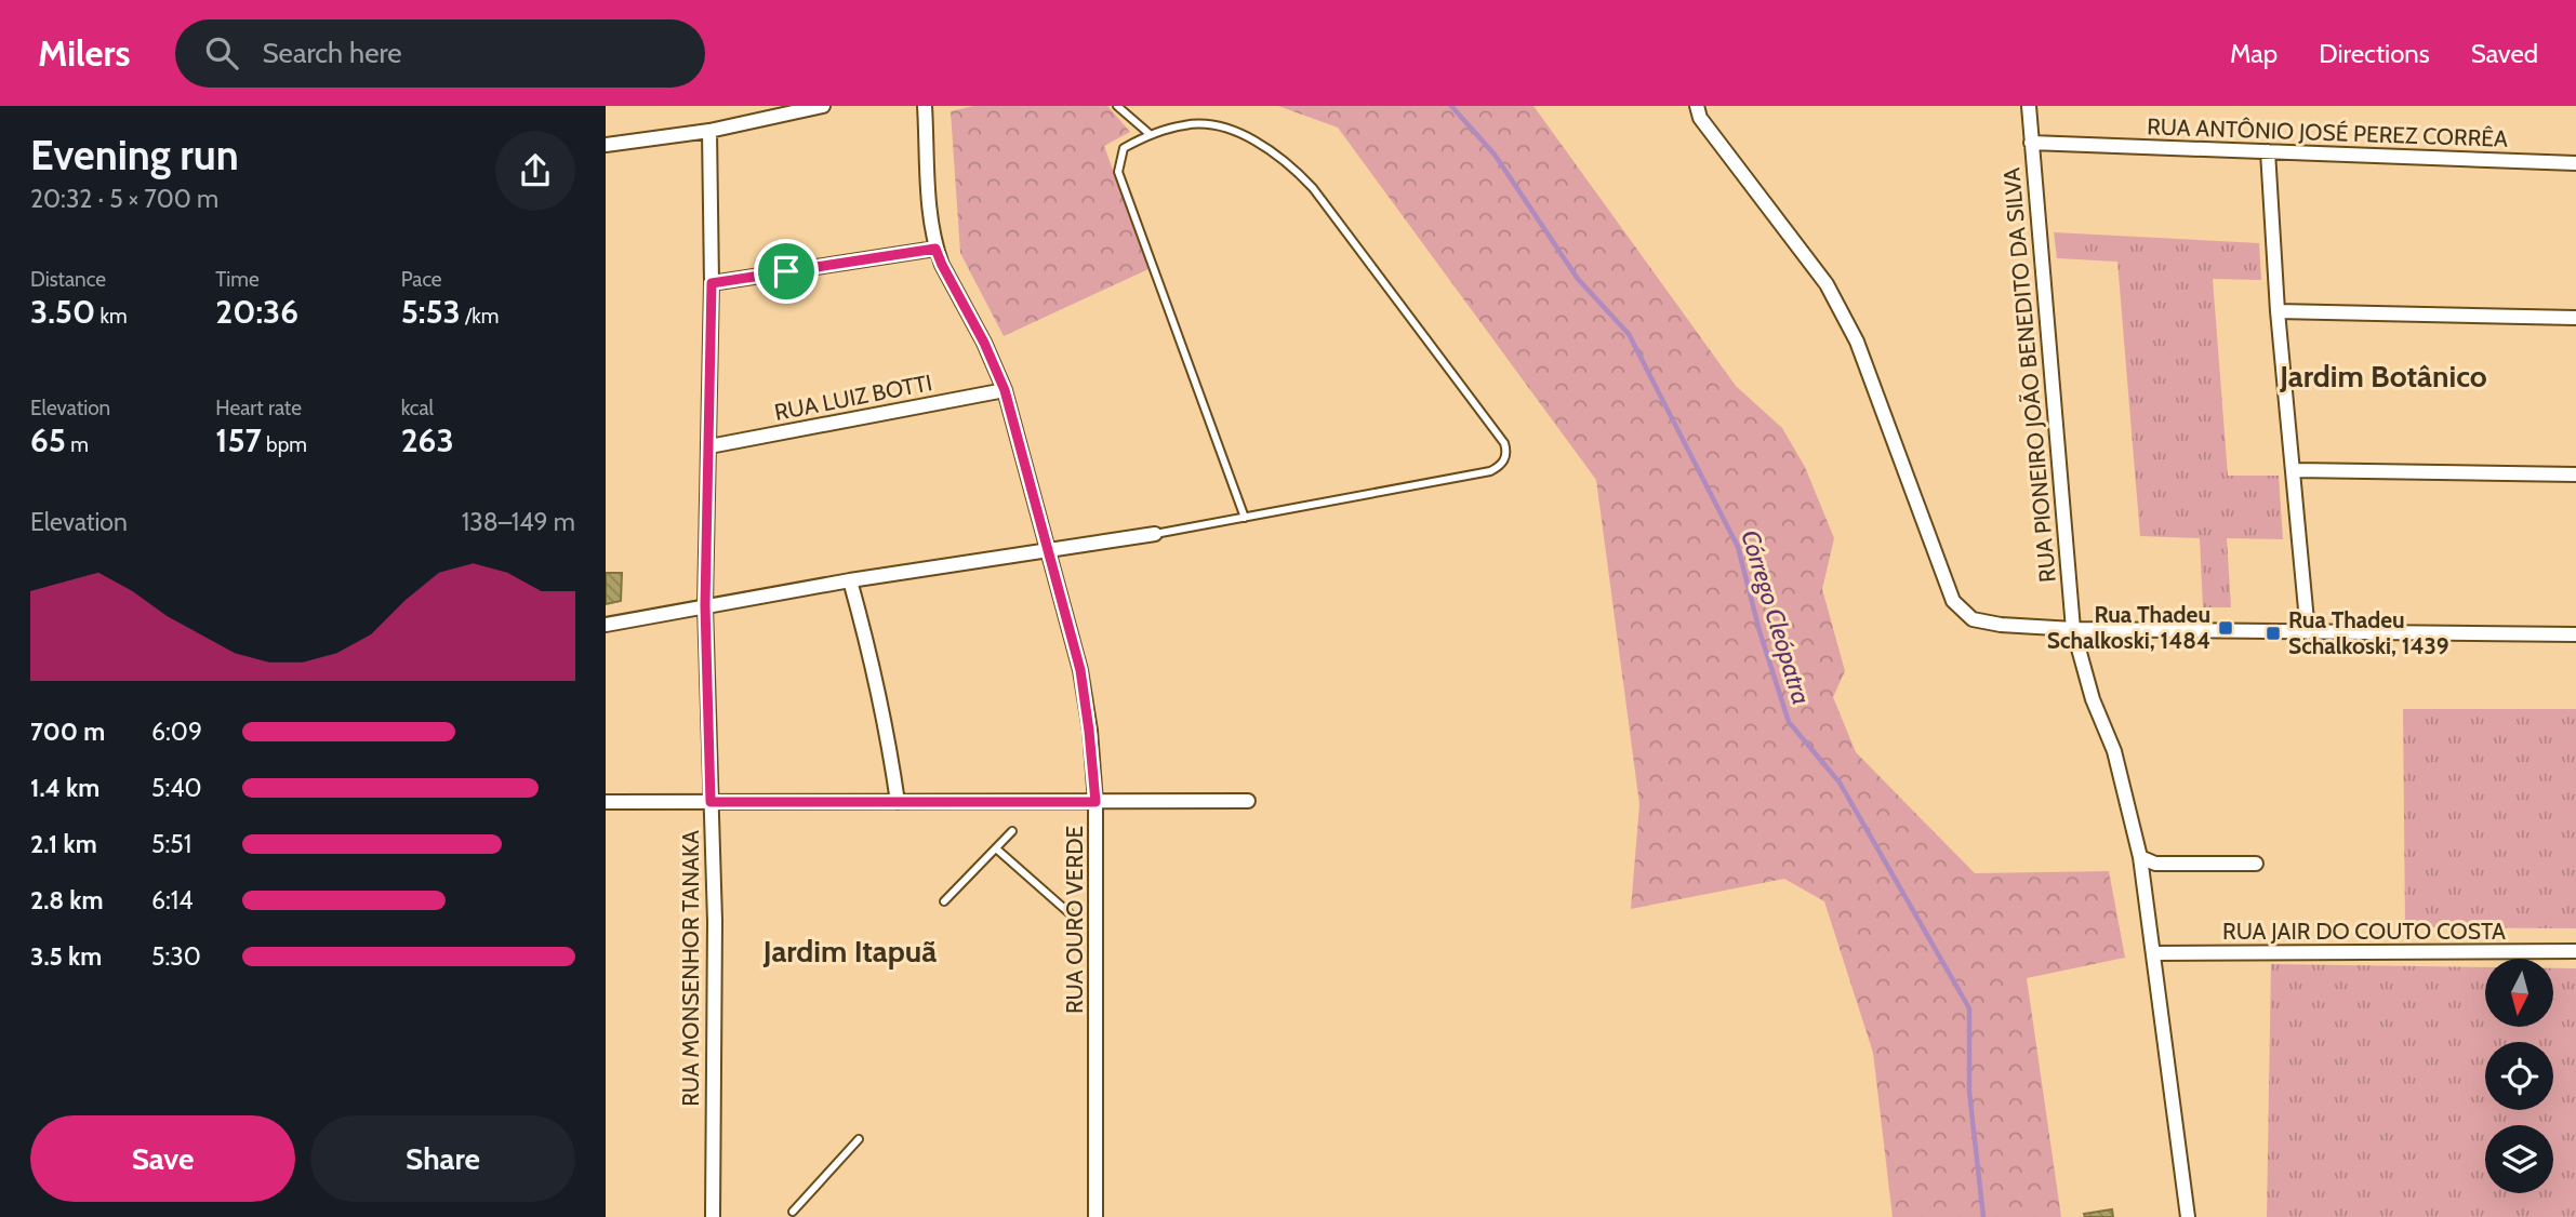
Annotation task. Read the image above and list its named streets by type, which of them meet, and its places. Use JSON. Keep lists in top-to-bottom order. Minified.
{"streets":{"street":["RUA ANTÔNIO JOSÉ PEREZ CORRÊA","RUA PIONEIRO JOÃO BENEDITO DA SILVA","RUA LUIZ BOTTI","RUA OURO VERDE","RUA JAIR DO COUTO COSTA","RUA MONSENHOR TANAKA"]},"crossings":[["RUA ANTÔNIO JOSÉ PEREZ CORRÊA","RUA PIONEIRO JOÃO BENEDITO DA SILVA"],["RUA PIONEIRO JOÃO BENEDITO DA SILVA","RUA JAIR DO COUTO COSTA"],["RUA LUIZ BOTTI","RUA OURO VERDE"],["RUA LUIZ BOTTI","RUA MONSENHOR TANAKA"]],"districts":["Jardim Botânico","Jardim Itapuã"],"water":["Córrego Cleópatra"],"places":{"transit":["Rua Thadeu Schalkoski, 1484","Rua Thadeu Schalkoski, 1439"]},"north":"bottom","page":{"header":"Milers","search":"Search here","nav":["Map","Directions","Saved"],"heading":["Evening run","20:32 · 5 × 700 m"],"stats":[["Distance","3.50 km"],["Time","20:36"],["Pace","5:53 /km"],["Elevation","65 m"],["Heart rate","157 bpm"],["kcal","263"]],"chart":["Elevation","138–149 m"],"list":[{"name":"700 m","note":"6:09"},{"name":"1.4 km","note":"5:40"},{"name":"2.1 km","note":"5:51"},{"name":"2.8 km","note":"6:14"},{"name":"3.5 km","note":"5:30"}],"buttons":["Save","Share"]}}
